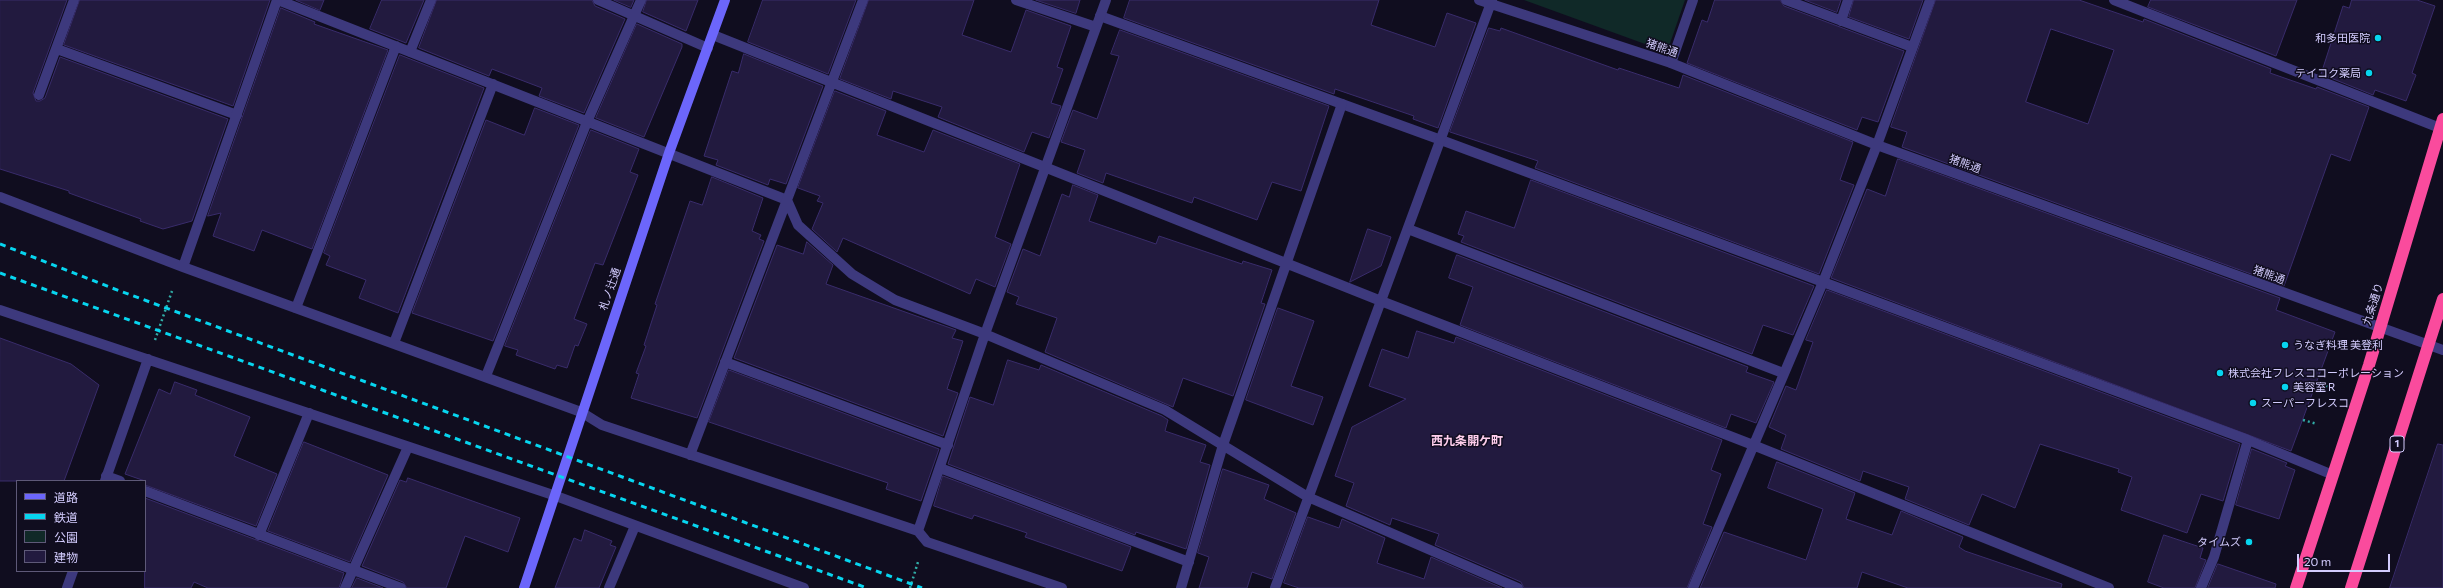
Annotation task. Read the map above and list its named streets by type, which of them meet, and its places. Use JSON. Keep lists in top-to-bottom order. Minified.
{"streets":{"highway":["九条通り","1"],"street":["猪熊通","札ノ辻通"]},"crossings":[["猪熊通","九条通り"],["猪熊通","1"]],"districts":["西九条開ケ町"],"places":["和多田医院","テイコク薬局","うなぎ料理 美登利","株式会社フレスココーポレーション","美容室 R","スーパーフレスコ","タイムズ"],"legend":["道路","鉄道","公園","建物"],"scale_bar":"20 m"}
